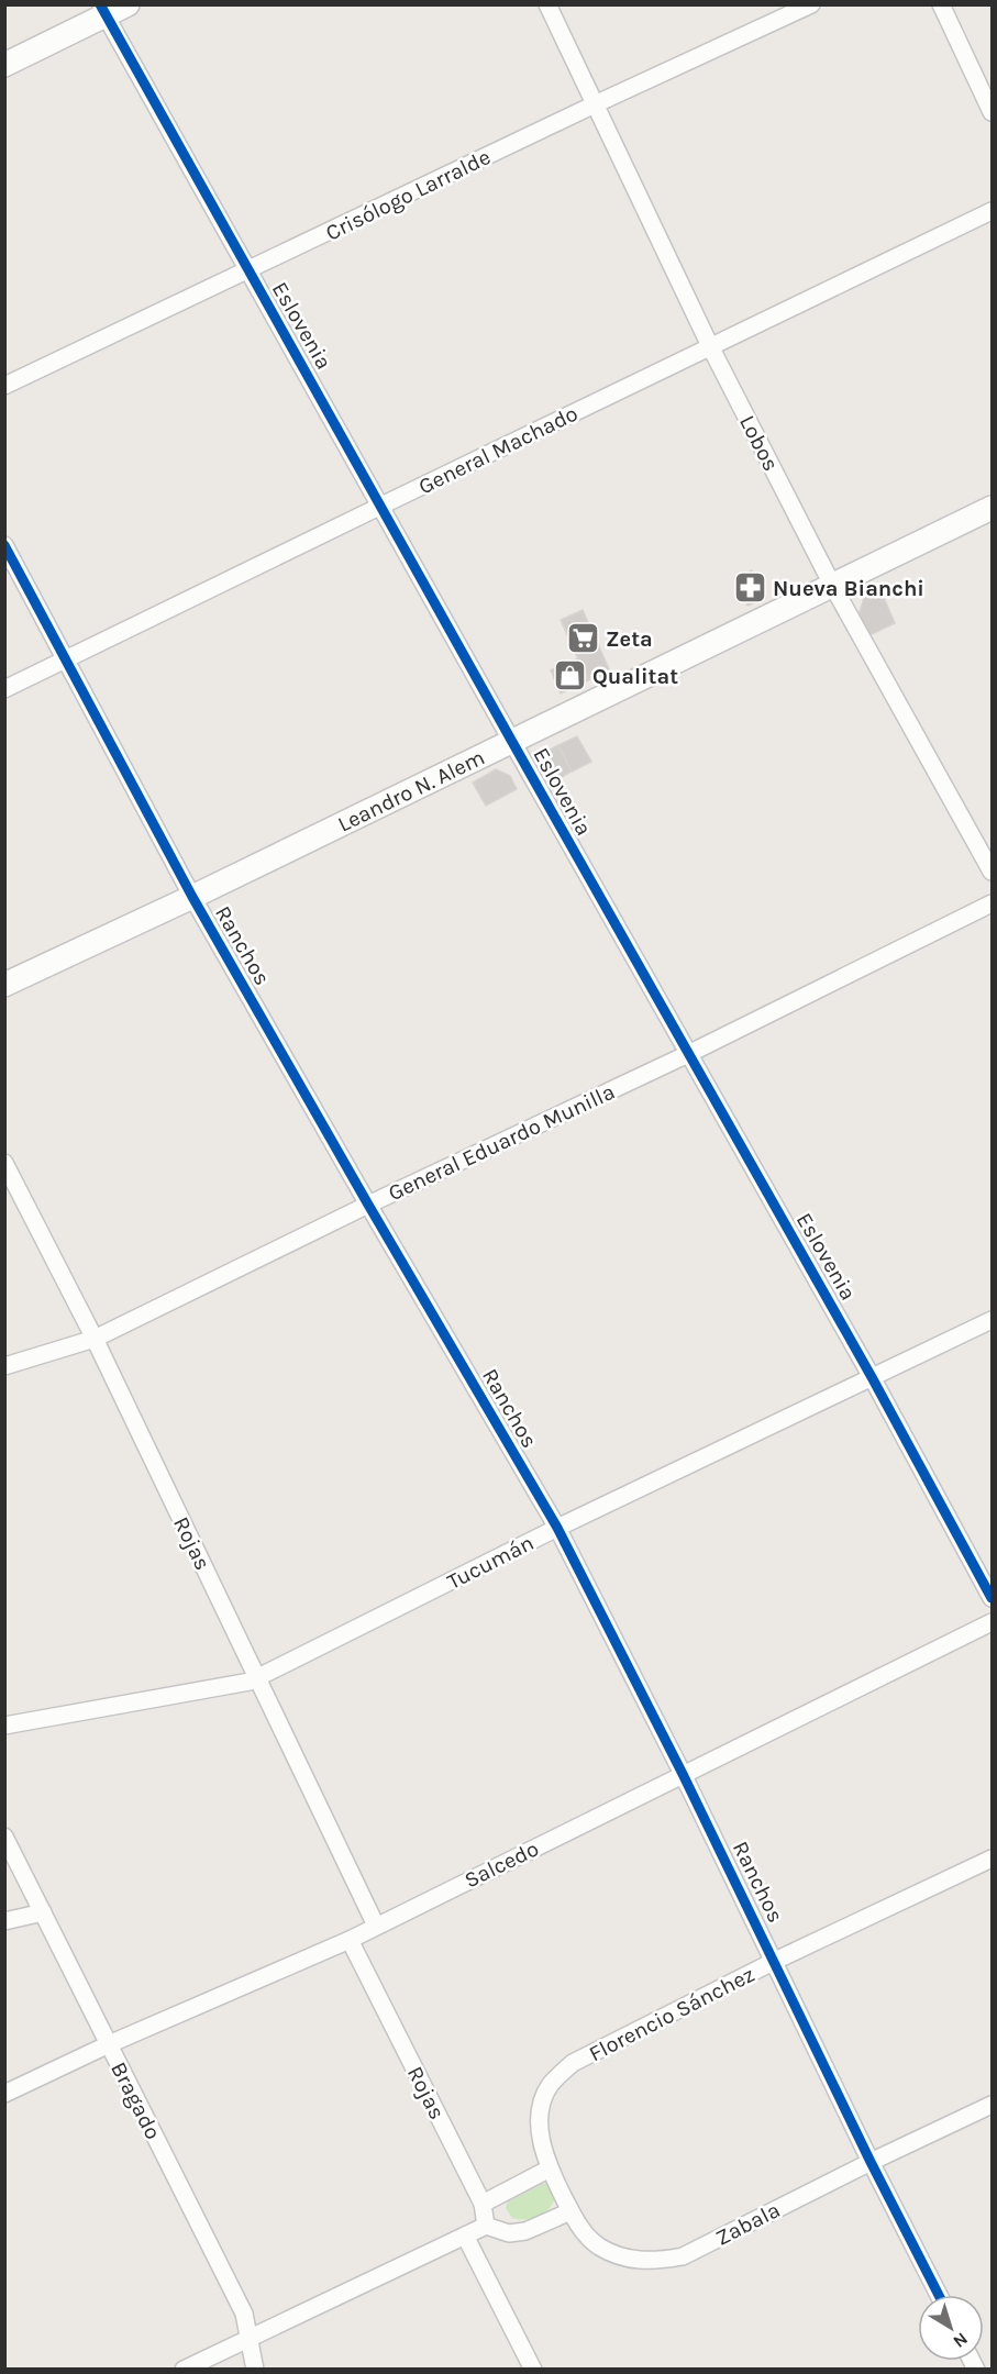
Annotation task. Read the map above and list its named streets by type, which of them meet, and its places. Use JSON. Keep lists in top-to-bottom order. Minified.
{"streets":{"street":["Crisólogo Larralde","Eslovenia","Lobos","General Machado","Leandro N. Alem","Ranchos","General Eduardo Munilla","Rojas","Tucumán","Salcedo","Florencio Sánchez","Bragado","Zabala"]},"crossings":[["Crisólogo Larralde","Eslovenia"],["Crisólogo Larralde","Lobos"],["Eslovenia","General Machado"],["Eslovenia","Leandro N. Alem"],["Eslovenia","General Eduardo Munilla"],["Eslovenia","Tucumán"],["Lobos","General Machado"],["Lobos","Leandro N. Alem"],["General Machado","Ranchos"],["Leandro N. Alem","Ranchos"],["Ranchos","General Eduardo Munilla"],["Ranchos","Tucumán"],["Ranchos","Salcedo"],["Ranchos","Florencio Sánchez"],["Ranchos","Zabala"],["General Eduardo Munilla","Rojas"],["Rojas","Tucumán"],["Rojas","Salcedo"],["Salcedo","Bragado"],["Florencio Sánchez","Zabala"]],"places":{"pharmacy":["Nueva Bianchi"],"supermarket":["Zeta"],"shop":["Qualitat"]},"north":"bottom right"}
